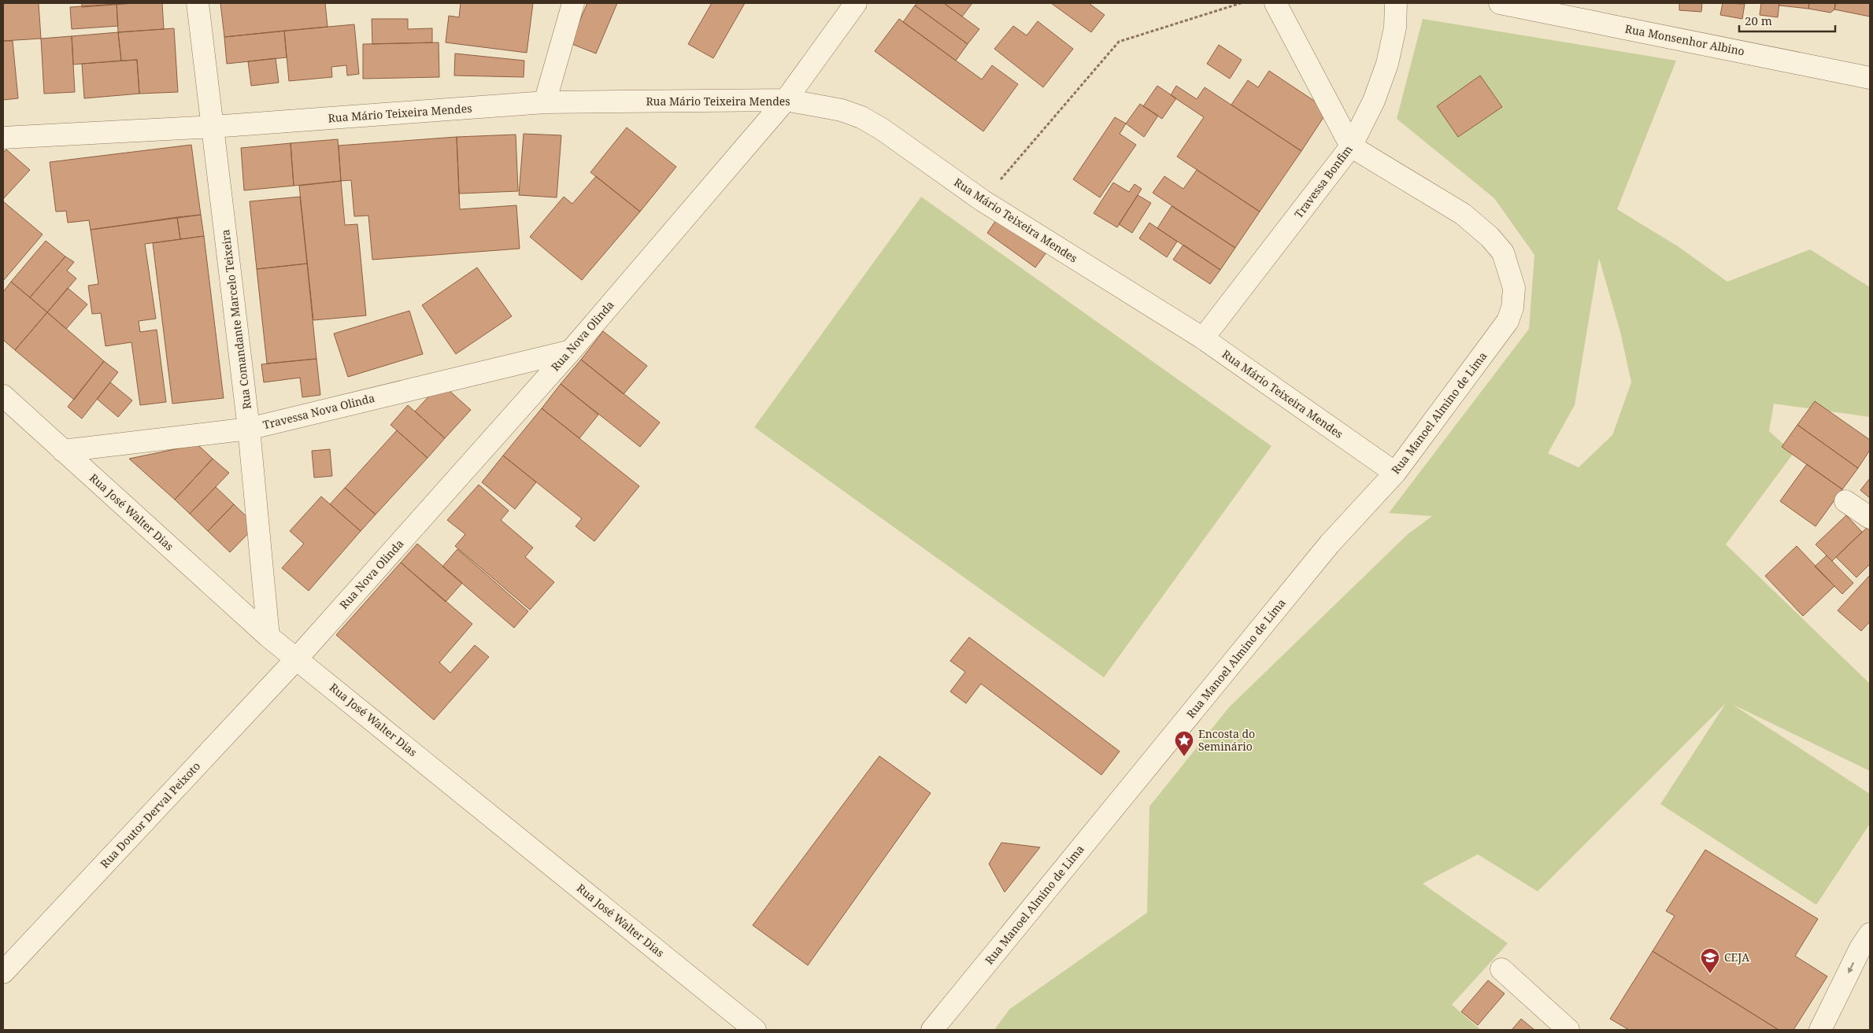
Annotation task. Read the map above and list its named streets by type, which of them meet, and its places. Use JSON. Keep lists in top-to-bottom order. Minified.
{"streets":{"street":["Rua Monsenhor Albino","Rua Mário Teixeira Mendes","Travessa Bonfim","Rua Comandante Marcelo Teixeira","Rua Nova Olinda","Travessa Nova Olinda","Rua Manoel Almino de Lima","Rua José Walter Dias","Rua Doutor Derval Peixoto"]},"crossings":[["Rua Mário Teixeira Mendes","Travessa Bonfim"],["Rua Mário Teixeira Mendes","Rua Comandante Marcelo Teixeira"],["Rua Mário Teixeira Mendes","Rua Nova Olinda"],["Rua Mário Teixeira Mendes","Rua Manoel Almino de Lima"],["Travessa Bonfim","Rua Manoel Almino de Lima"],["Rua Comandante Marcelo Teixeira","Travessa Nova Olinda"],["Rua Comandante Marcelo Teixeira","Rua José Walter Dias"],["Rua Nova Olinda","Travessa Nova Olinda"],["Rua Nova Olinda","Rua José Walter Dias"],["Rua Nova Olinda","Rua Doutor Derval Peixoto"],["Travessa Nova Olinda","Rua José Walter Dias"],["Rua José Walter Dias","Rua Doutor Derval Peixoto"]],"places":{"place":["Encosta do Seminário"],"school or university":["CEJA"]},"scale_bar":"20 m"}
